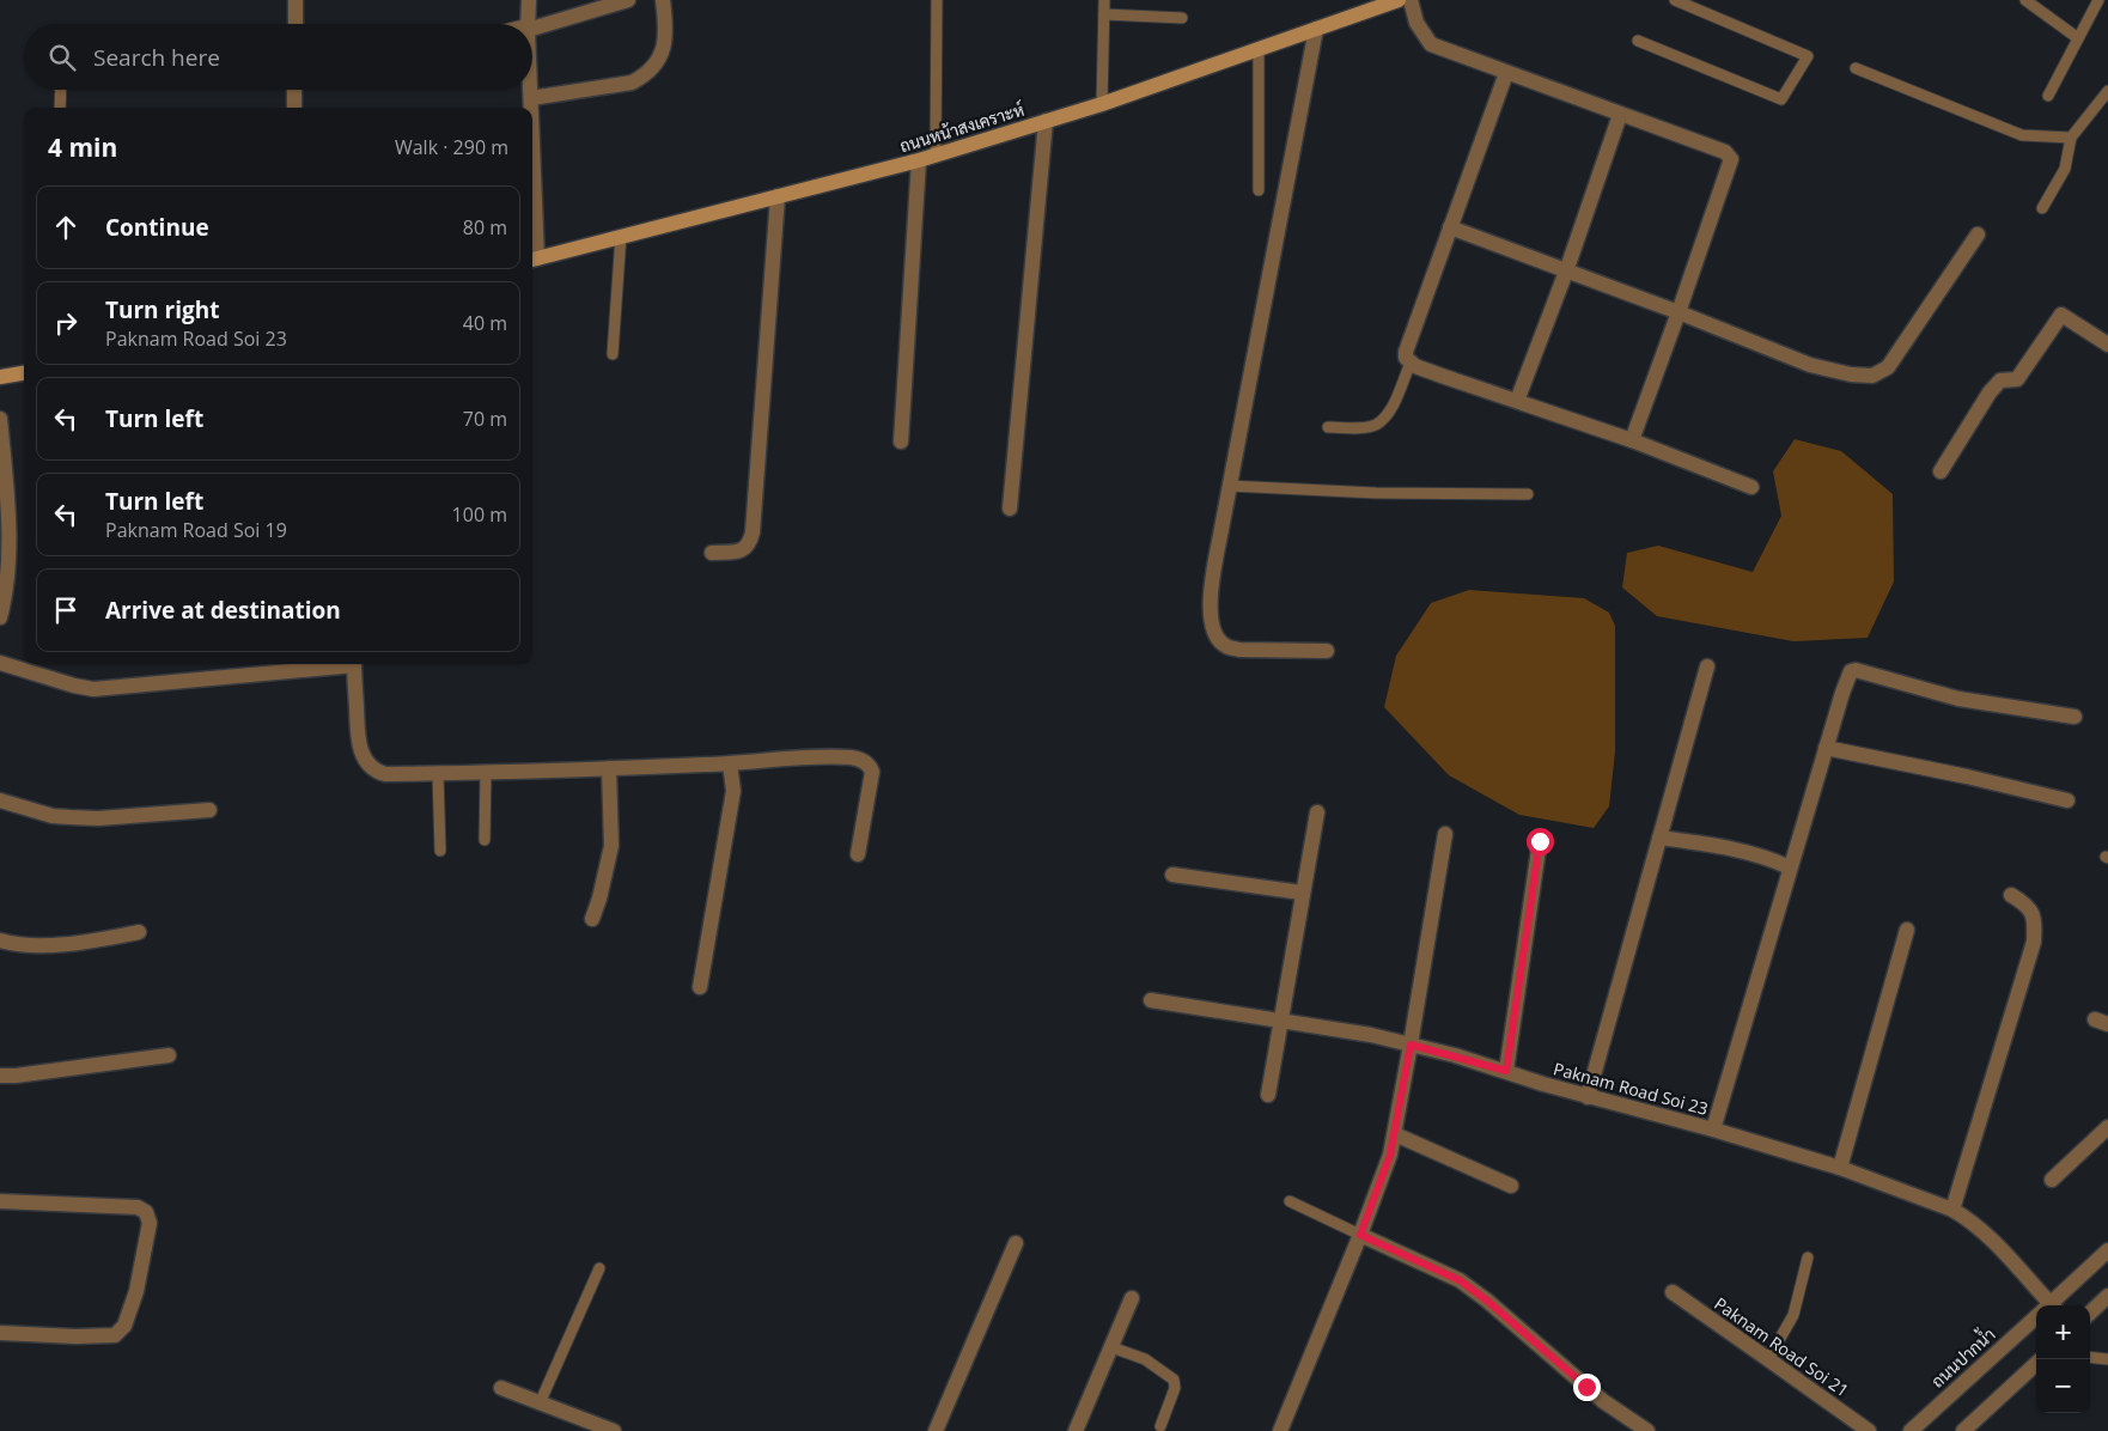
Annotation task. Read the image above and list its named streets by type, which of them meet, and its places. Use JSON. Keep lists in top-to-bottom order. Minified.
{"streets":{"main road":["ถนนหน้าสงเคราะห์"],"street":["Paknam Road Soi 23","Paknam Road Soi 21","ถนนปากน้ำ"]},"page":{"search":"Search here","heading":["4 min","Walk · 290 m"],"list":[["Continue","80 m"],["Turn right","Paknam Road Soi 23","40 m"],["Turn left","70 m"],["Turn left","Paknam Road Soi 19","100 m"],"Arrive at destination"],"map_buttons":["+","−"]}}
